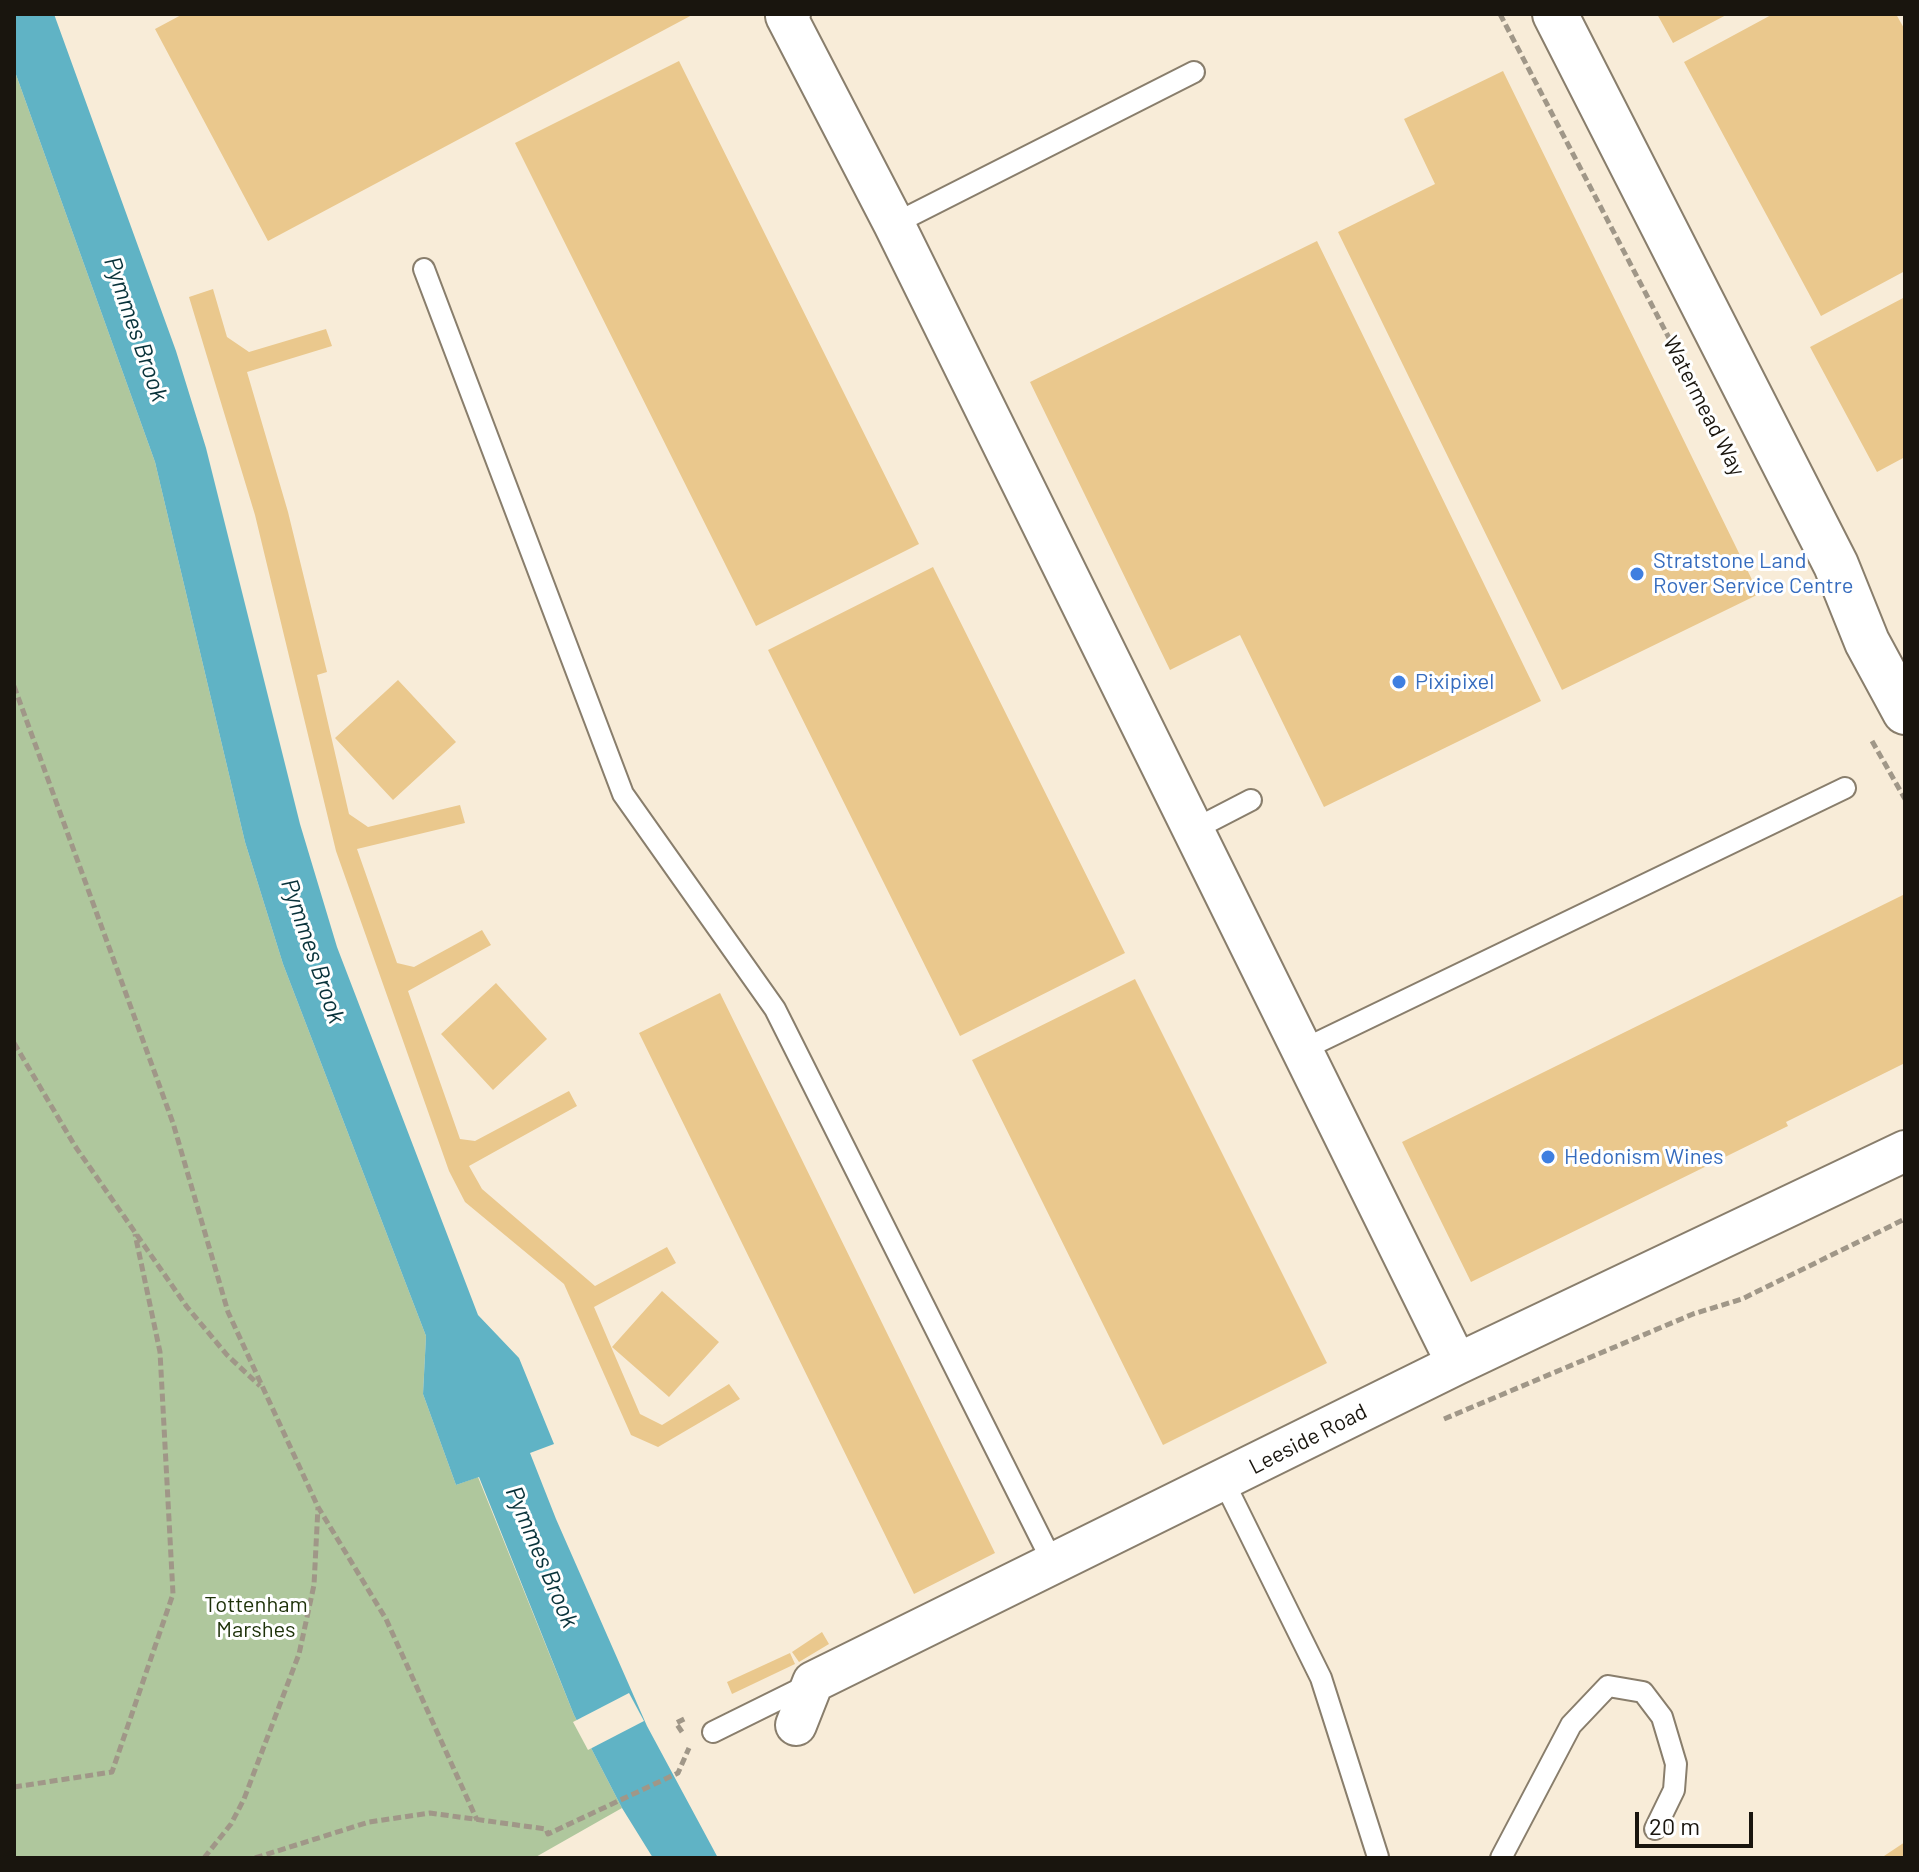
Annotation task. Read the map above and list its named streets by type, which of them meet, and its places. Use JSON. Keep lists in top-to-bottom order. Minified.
{"streets":{"main road":["Watermead Way"],"street":["Leeside Road"]},"water":["Pymmes Brook"],"parks":["Tottenham Marshes"],"places":["Stratstone Land Rover Service Centre","Pixipixel","Hedonism Wines"],"scale_bar":"20 m"}
